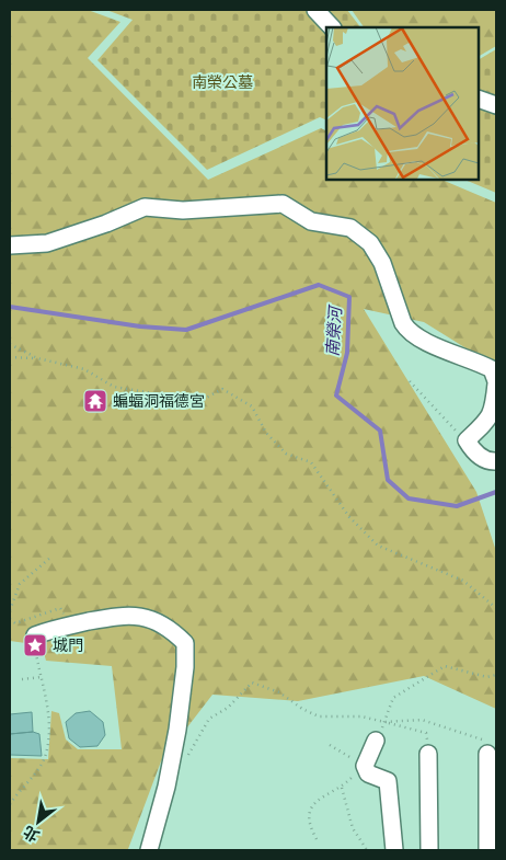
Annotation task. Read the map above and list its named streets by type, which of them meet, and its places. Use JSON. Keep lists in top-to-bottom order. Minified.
{"water":["南榮河"],"parks":["南榮公墓"],"places":{"temple":["蝙蝠洞福德宮"],"place":["城門"]},"north":"bottom left"}
